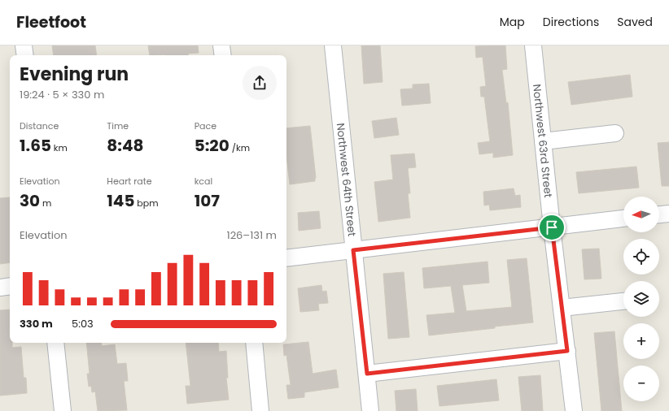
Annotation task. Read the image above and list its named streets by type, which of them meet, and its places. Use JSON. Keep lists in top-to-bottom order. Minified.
{"streets":{"street":["Northwest 63rd Street","Northwest 64th Street"]},"north":"left","page":{"header":"Fleetfoot","nav":["Map","Directions","Saved"],"heading":["Evening run","19:24 · 5 × 330 m"],"stats":[["Distance","1.65 km"],["Time","8:48"],["Pace","5:20 /km"],["Elevation","30 m"],["Heart rate","145 bpm"],["kcal","107"]],"map_buttons":["+","−"],"chart":["Elevation","126–131 m"],"list":[{"name":"330 m","note":"5:03"}]}}
